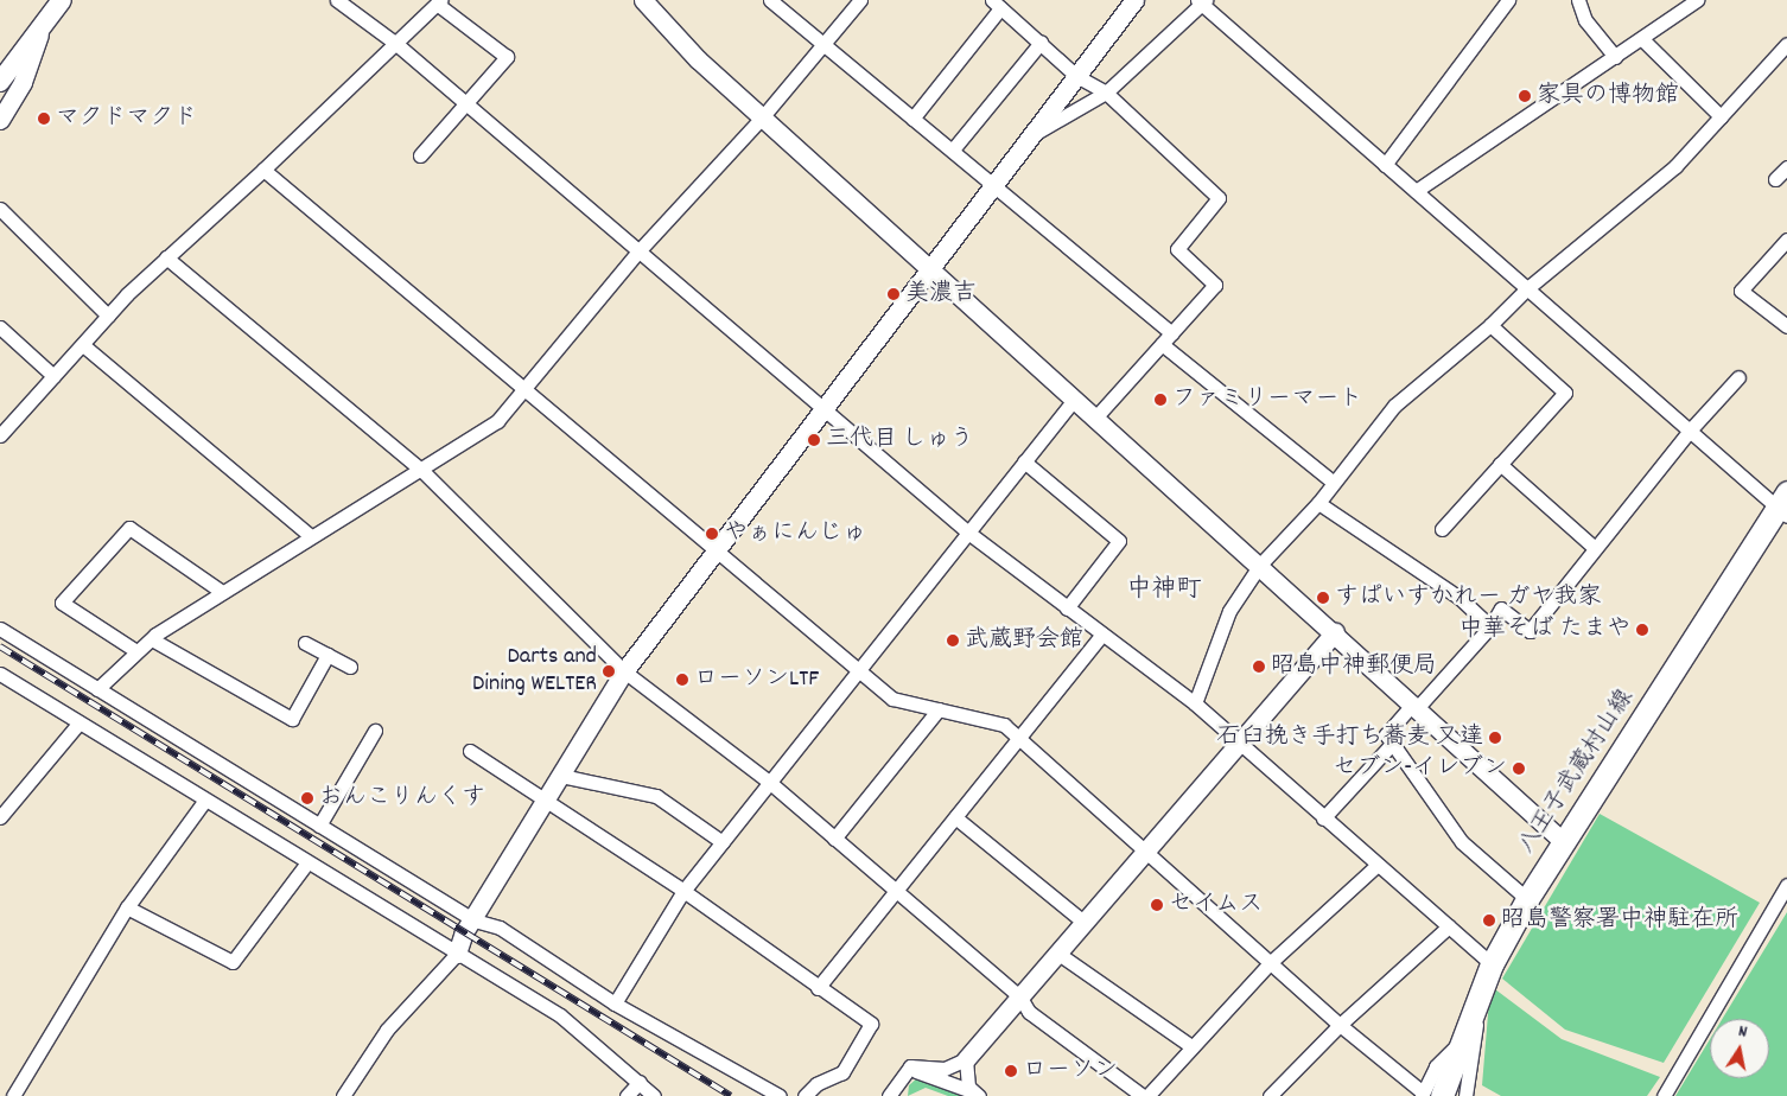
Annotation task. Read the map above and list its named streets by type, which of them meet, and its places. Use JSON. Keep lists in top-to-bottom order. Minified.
{"streets":{"main road":["八王子武蔵村山線"]},"districts":["中神町"],"places":["家具の博物館","マクドマクド","美濃吉","ファミリーマート","三代目 しゅう","やぁにんじゅ","すぱいすかれー ガヤ我家","中華そば たまや","武蔵野会館","昭島中神郵便局","Darts and Dining WELTER","ローソンLTF","石臼挽き手打ち蕎麦 又達","セブン-イレブン","おんこりんくす","セイムス","昭島警察署中神駐在所","ローソン"],"north":"top"}
